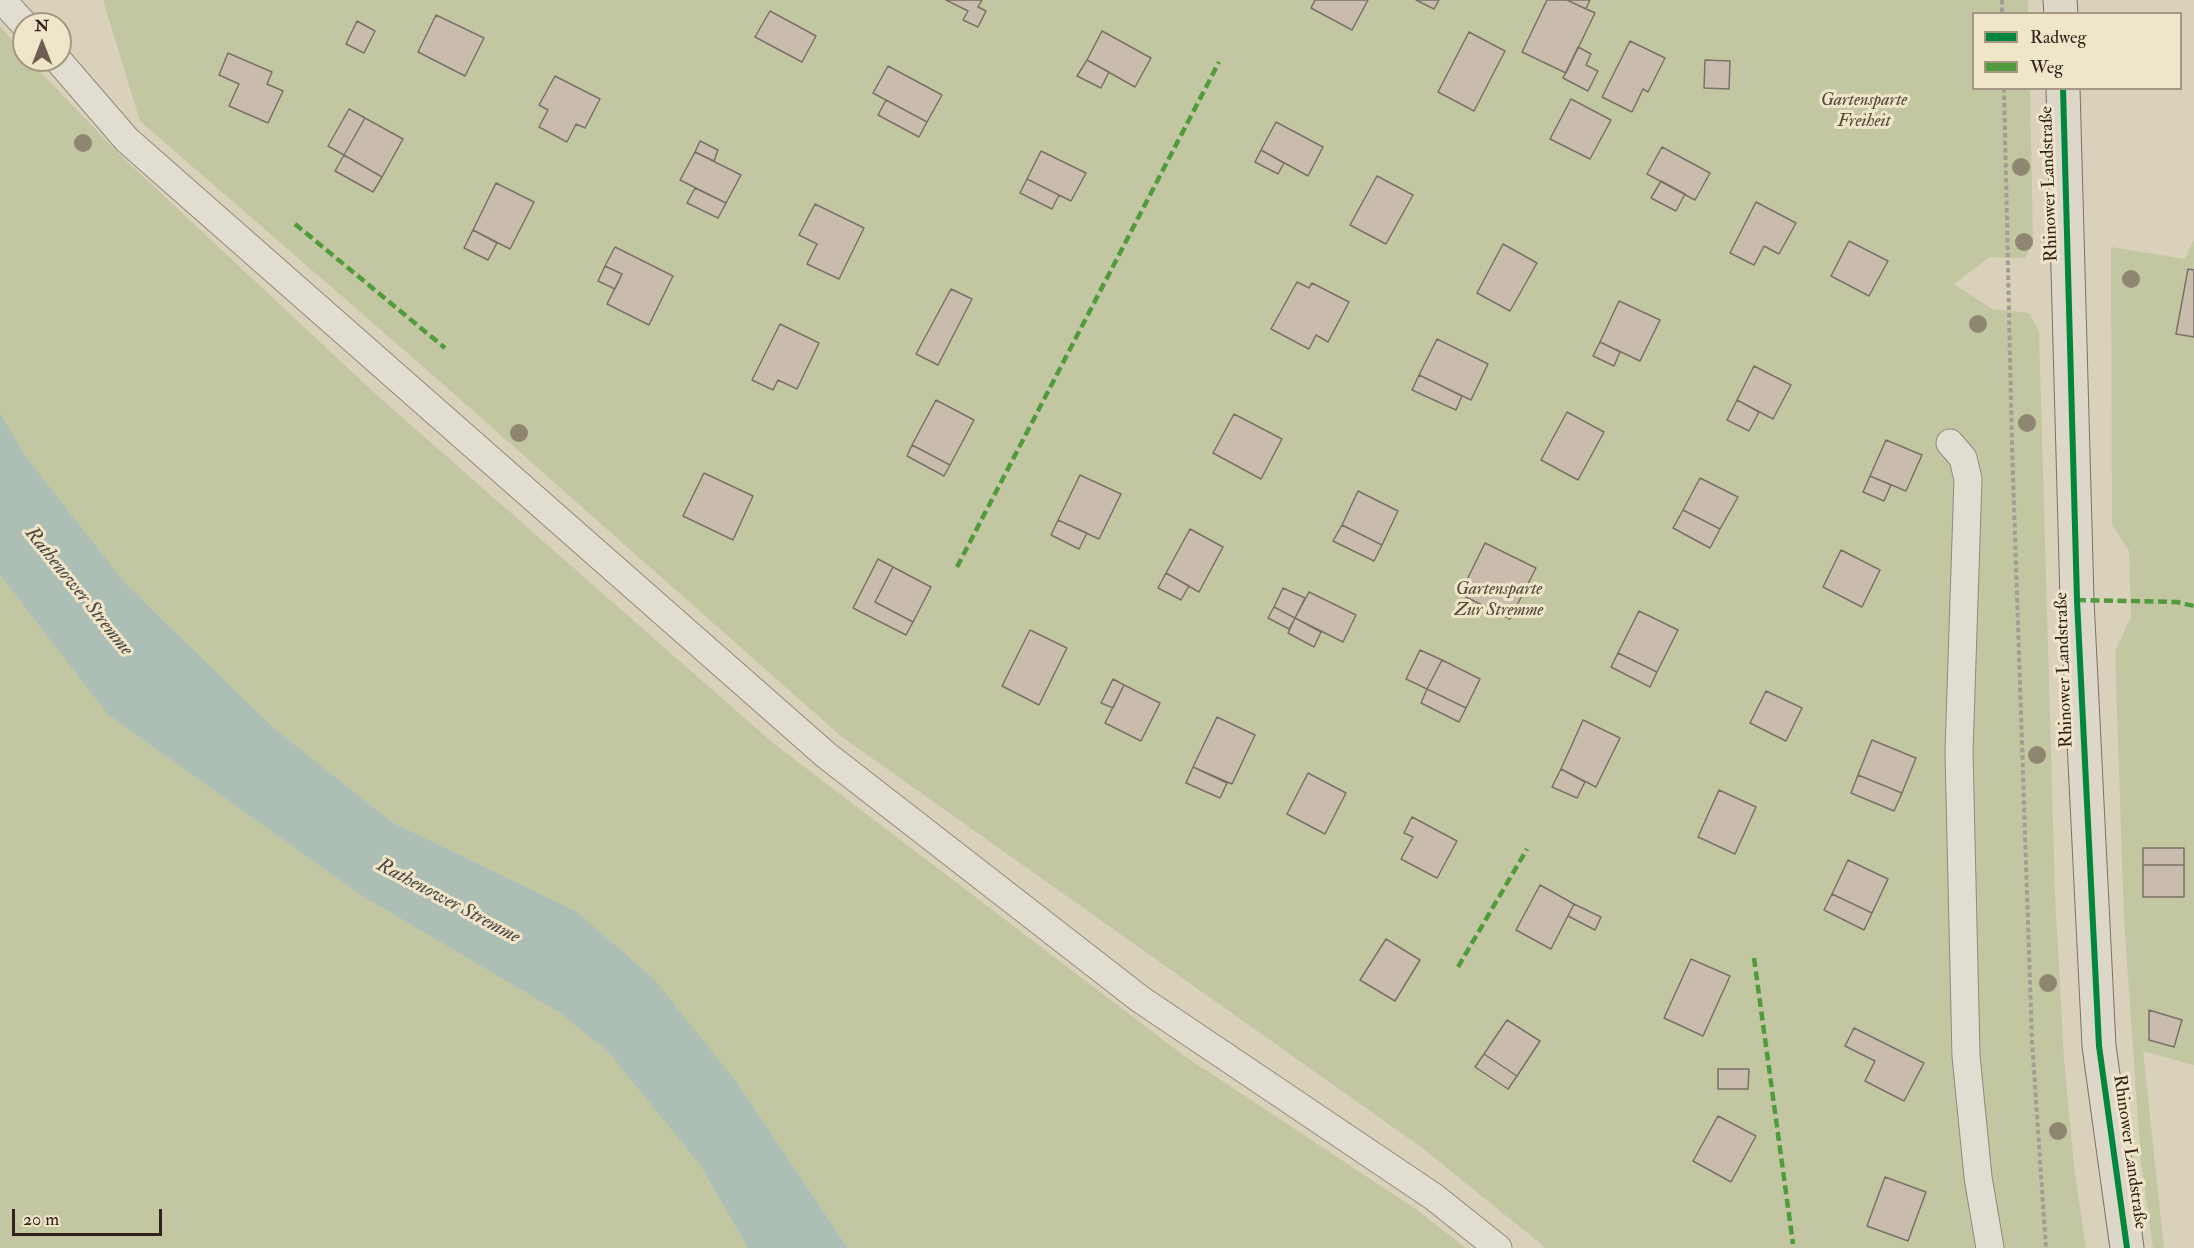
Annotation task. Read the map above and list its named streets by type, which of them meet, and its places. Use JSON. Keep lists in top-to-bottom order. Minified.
{"streets":{"main road":["Rhinower Landstraße"]},"water":["Rathenower Stremme"],"parks":["Gartensparte Freiheit","Gartensparte Zur Stremme"],"legend":["Radweg","Weg"],"scale_bar":"20 m","north":"top"}
